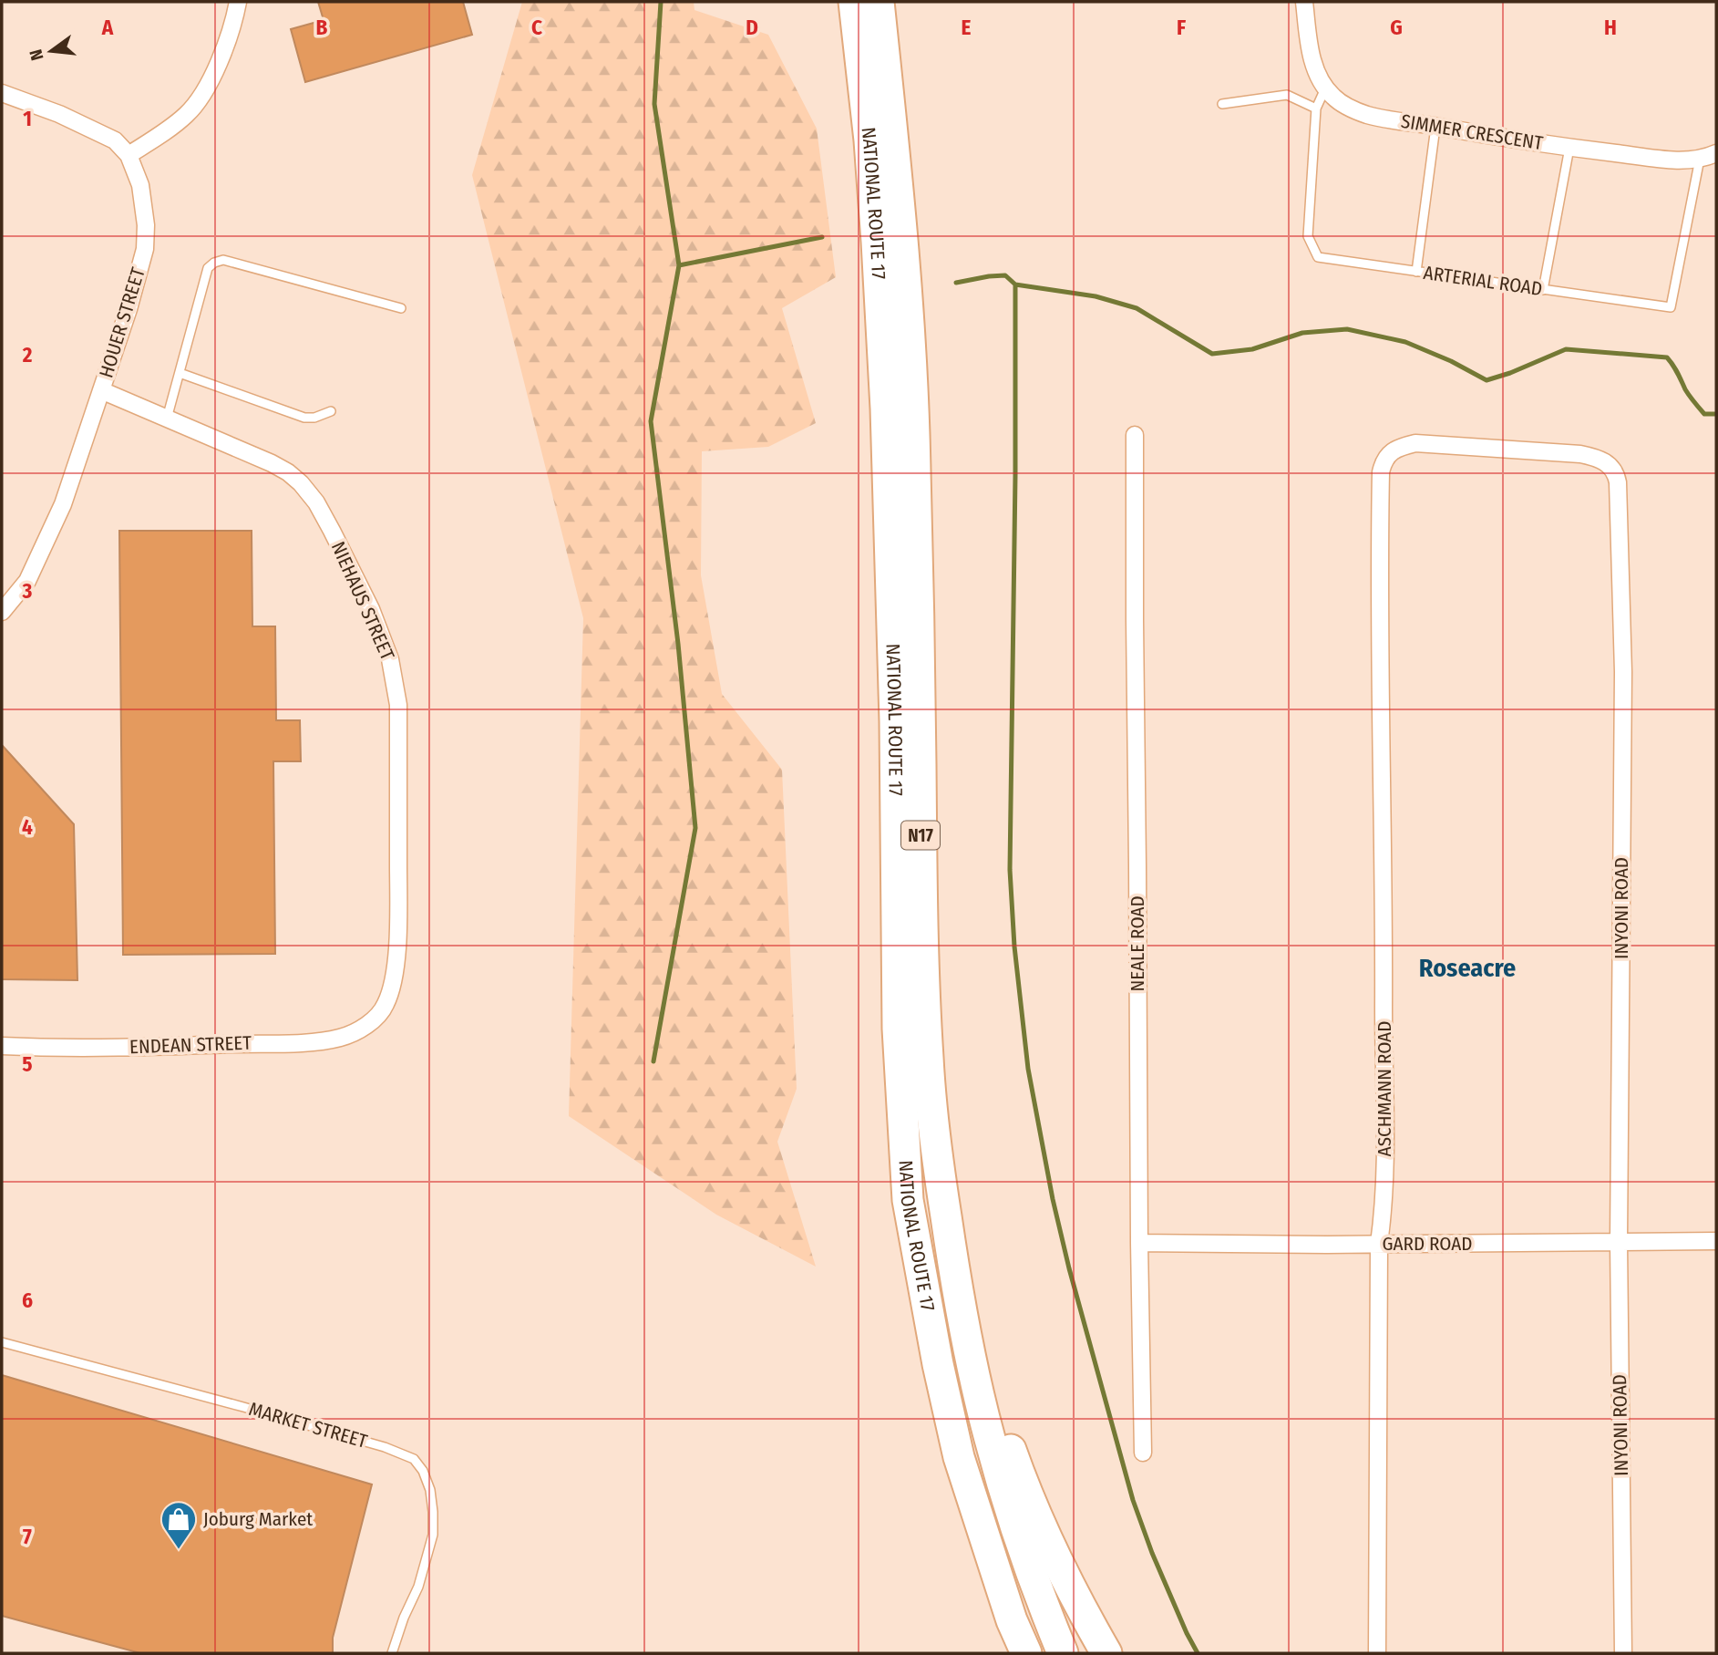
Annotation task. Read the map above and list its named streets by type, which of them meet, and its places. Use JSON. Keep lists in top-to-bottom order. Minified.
{"streets":{"highway":["NATIONAL ROUTE 17","N17"],"street":["SIMMER CRESCENT","HOUER STREET","NIEHAUS STREET","INYONI ROAD","NEALE ROAD","ENDEAN STREET","ASCHMANN ROAD","GARD ROAD"],"lane":["ARTERIAL ROAD","MARKET STREET"]},"crossings":[["SIMMER CRESCENT","ARTERIAL ROAD"],["HOUER STREET","NIEHAUS STREET"],["NIEHAUS STREET","ENDEAN STREET"],["INYONI ROAD","ASCHMANN ROAD"],["INYONI ROAD","GARD ROAD"],["NEALE ROAD","GARD ROAD"],["ASCHMANN ROAD","GARD ROAD"]],"districts":["Roseacre"],"places":{"shop":["Joburg Market"]},"north":"left","grid":{"columns":["A","B","C","D","E","F","G","H"],"rows":["1","2","3","4","5","6","7"]}}
